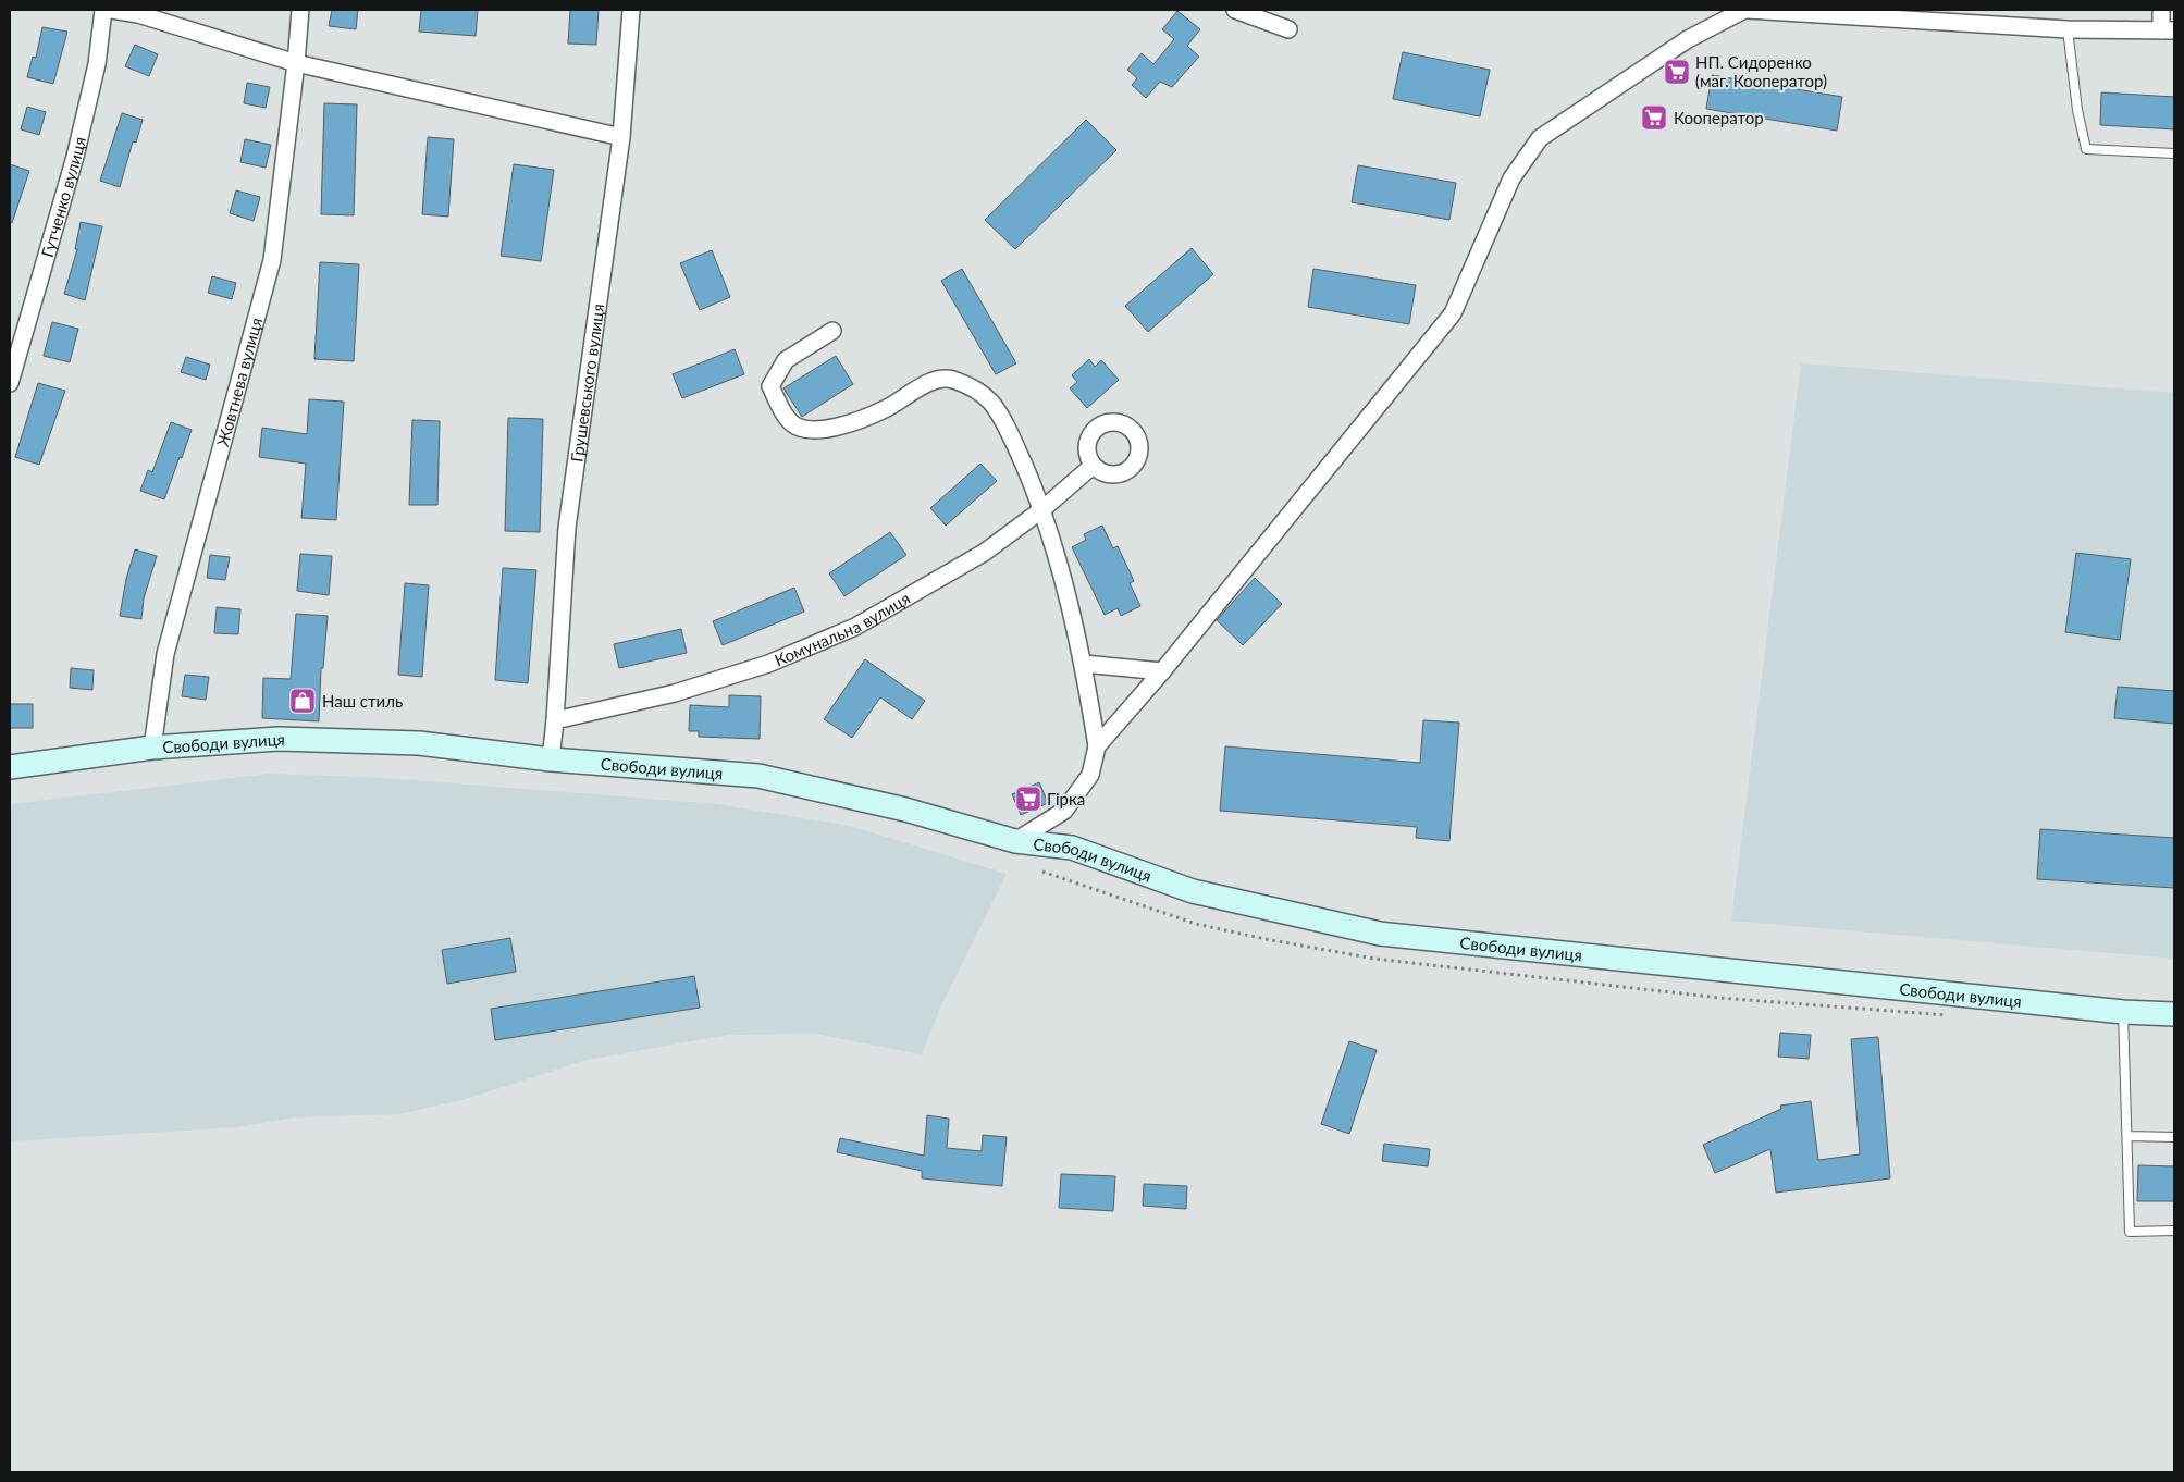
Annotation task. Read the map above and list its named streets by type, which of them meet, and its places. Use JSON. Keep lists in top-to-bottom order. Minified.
{"streets":{"main road":["Свободи вулиця"],"street":["Гутченко вулиця","Жовтнева вулиця","Грушевського вулиця","Комунальна вулиця"]},"crossings":[["Жовтнева вулиця","Свободи вулиця"],["Грушевського вулиця","Комунальна вулиця"],["Грушевського вулиця","Свободи вулиця"]],"places":{"supermarket":["НП. Сидоренко (маг. Кооператор)","Кооператор","Гірка"],"shop":["Наш стиль"]}}
